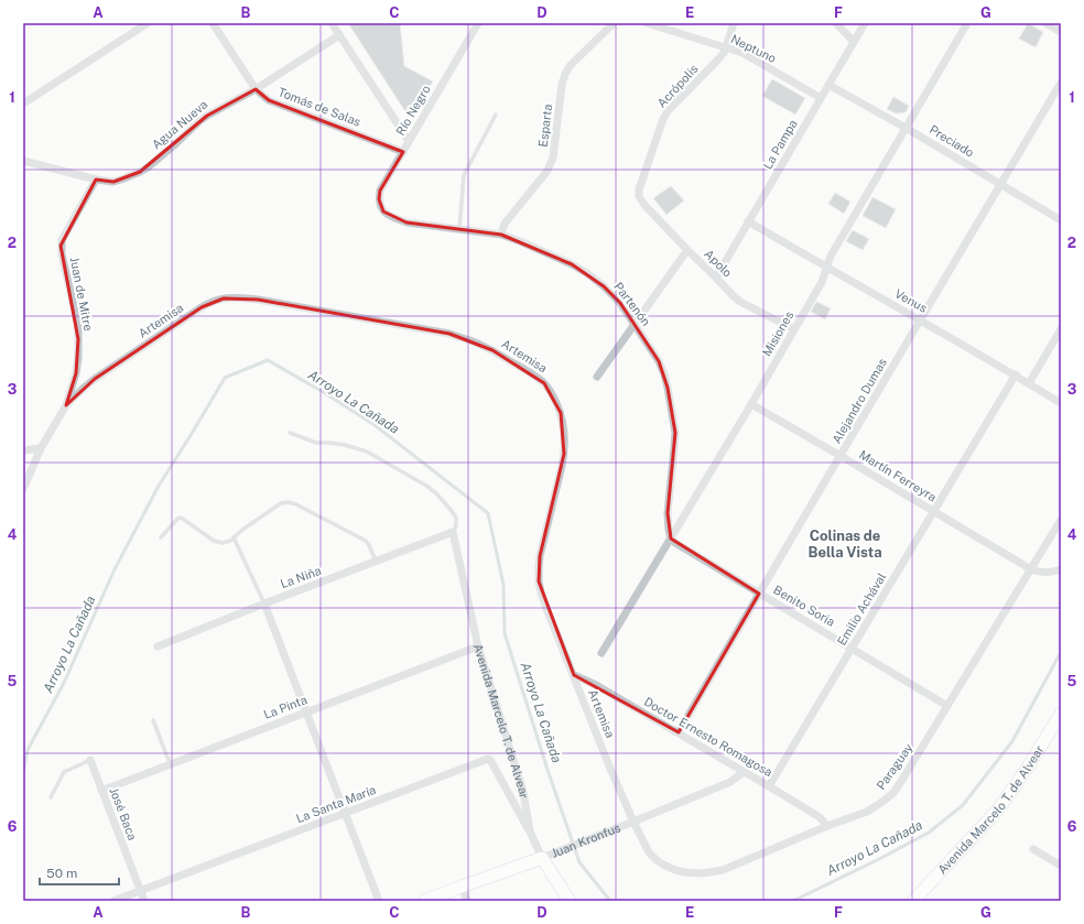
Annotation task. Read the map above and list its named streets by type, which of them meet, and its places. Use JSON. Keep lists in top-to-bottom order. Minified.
{"streets":{"main road":["Avenida Marcelo T. de Alvear","Juan Kronfus"],"street":["Neptuno","Acrópolis","Tomás de Salas","Río Negro","Agua Nueva","Esparta","Preciado","La Pampa","Apolo","Juan de Mitre","Venus","Partenón","Artemisa","Misiones","Alejandro Dumas","Martín Ferreyra","La Niña","Benito Soria","Emilio Achával","La Pinta","Doctor Ernesto Romagosa","Paraguay","La Santa María","José Baca"]},"crossings":[["Neptuno","Acrópolis"],["Neptuno","La Pampa"],["Acrópolis","Apolo"],["Tomás de Salas","Río Negro"],["Tomás de Salas","Agua Nueva"],["Río Negro","Partenón"],["Agua Nueva","Juan de Mitre"],["Esparta","Partenón"],["Preciado","La Pampa"],["Preciado","Misiones"],["Preciado","Alejandro Dumas"],["La Pampa","Apolo"],["La Pampa","Venus"],["Apolo","Misiones"],["Juan de Mitre","Artemisa"],["Venus","Misiones"],["Venus","Alejandro Dumas"],["Venus","Emilio Achával"],["Partenón","Misiones"],["Partenón","Benito Soria"],["Artemisa","Doctor Ernesto Romagosa"],["Artemisa","Paraguay"],["Artemisa","Juan Kronfus"],["Misiones","Martín Ferreyra"],["Misiones","Benito Soria"],["Alejandro Dumas","Martín Ferreyra"],["Alejandro Dumas","Benito Soria"],["Alejandro Dumas","Doctor Ernesto Romagosa"],["Martín Ferreyra","Emilio Achával"],["Martín Ferreyra","Paraguay"],["La Niña","Avenida Marcelo T. de Alvear"],["Benito Soria","Emilio Achával"],["Benito Soria","Paraguay"],["Emilio Achával","Doctor Ernesto Romagosa"],["La Pinta","Avenida Marcelo T. de Alvear"],["La Pinta","José Baca"],["Avenida Marcelo T. de Alvear","La Santa María"],["Avenida Marcelo T. de Alvear","Juan Kronfus"],["Doctor Ernesto Romagosa","Paraguay"],["Doctor Ernesto Romagosa","Juan Kronfus"],["Paraguay","Juan Kronfus"],["La Santa María","José Baca"]],"districts":["Colinas de Bella Vista"],"water":["Arroyo La Cañada"],"scale_bar":"50 m","grid":{"columns":["A","B","C","D","E","F","G"],"rows":["1","2","3","4","5","6"]}}
